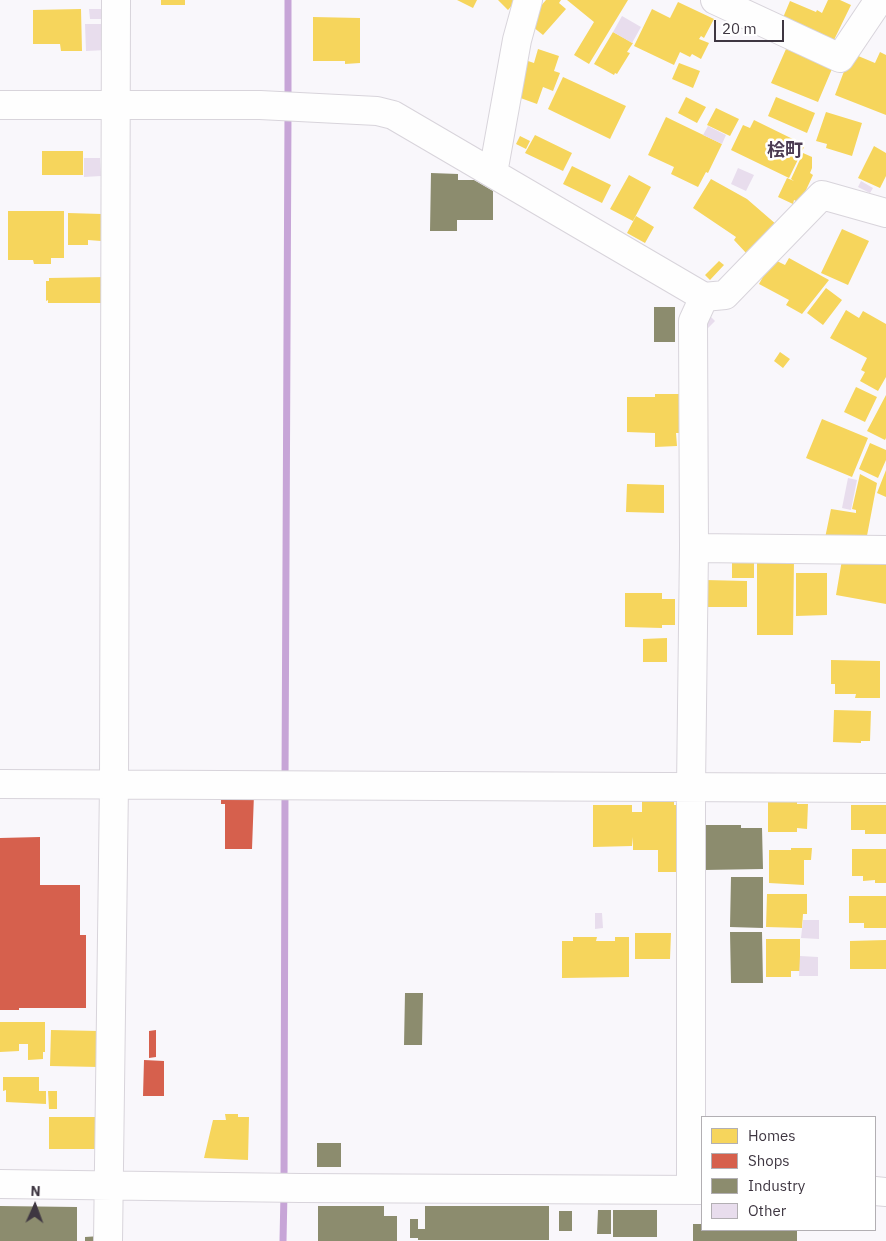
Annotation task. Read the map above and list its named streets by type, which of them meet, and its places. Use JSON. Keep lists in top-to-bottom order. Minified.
{"districts":["桧町"],"legend":["Homes","Shops","Industry","Other"],"scale_bar":"20 m","north":"top"}
